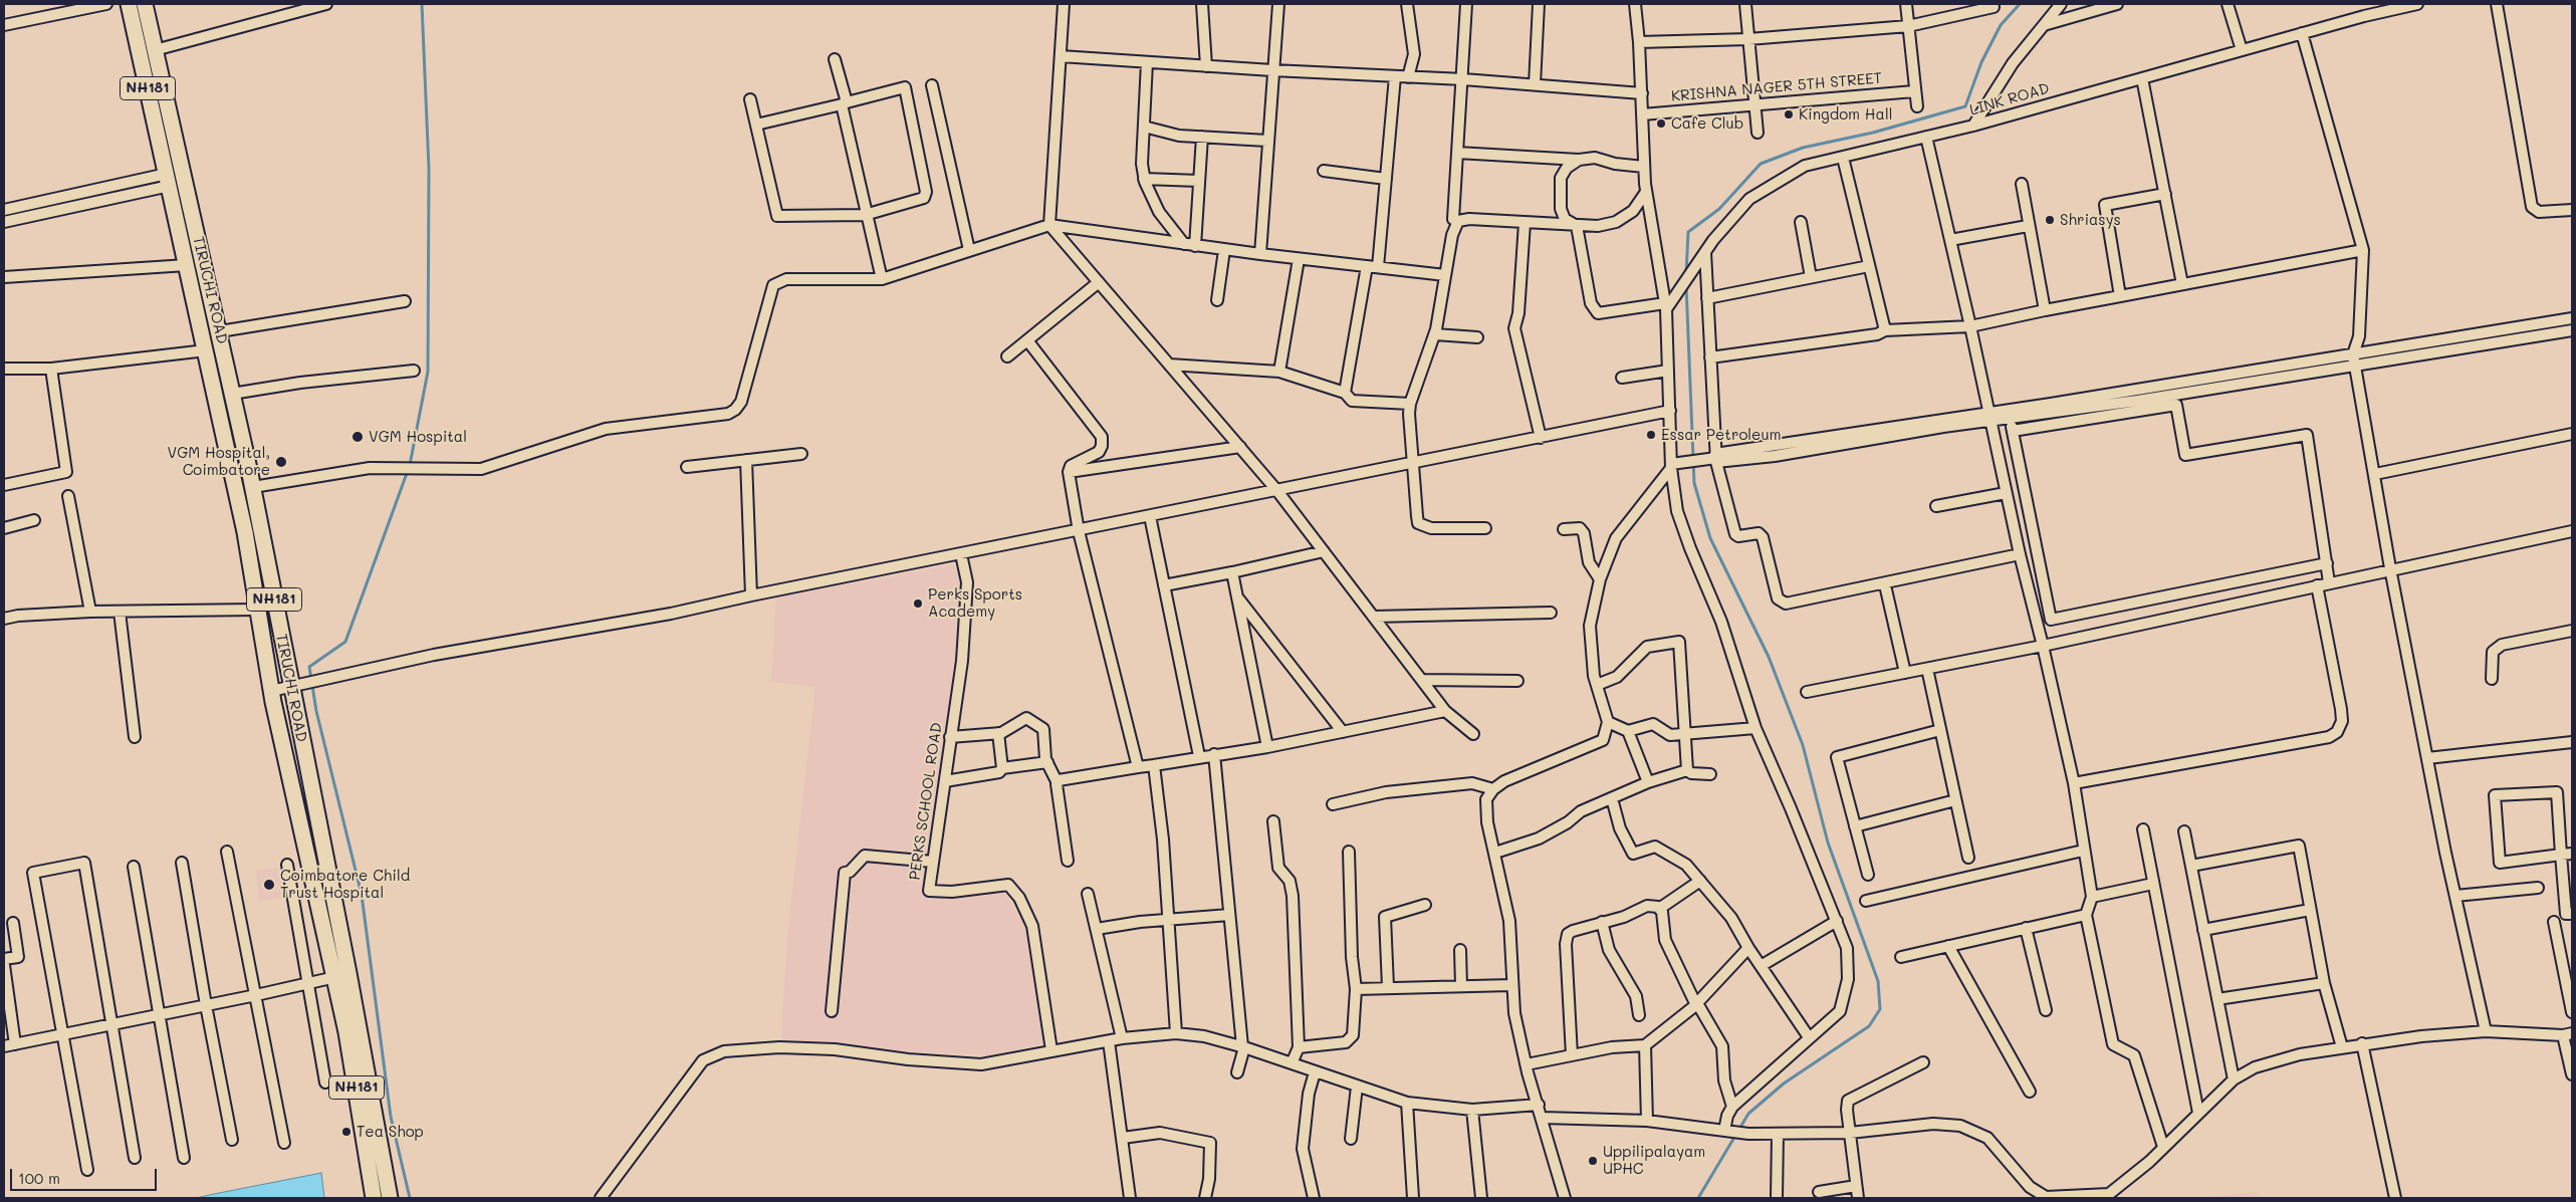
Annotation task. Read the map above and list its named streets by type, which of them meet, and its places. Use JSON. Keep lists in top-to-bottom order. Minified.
{"streets":{"highway":["NH181","TIRUCHI ROAD"],"street":["KRISHNA NAGER 5TH STREET","LINK ROAD","PERKS SCHOOL ROAD"]},"places":["Kingdom Hall","Cafe Club","Shriasys","Essar Petroleum","VGM Hospital","VGM Hospital, Coimbatore","Perks Sports Academy","Coimbatore Child Trust Hospital","Tea Shop","Uppilipalayam UPHC"],"scale_bar":"100 m"}
